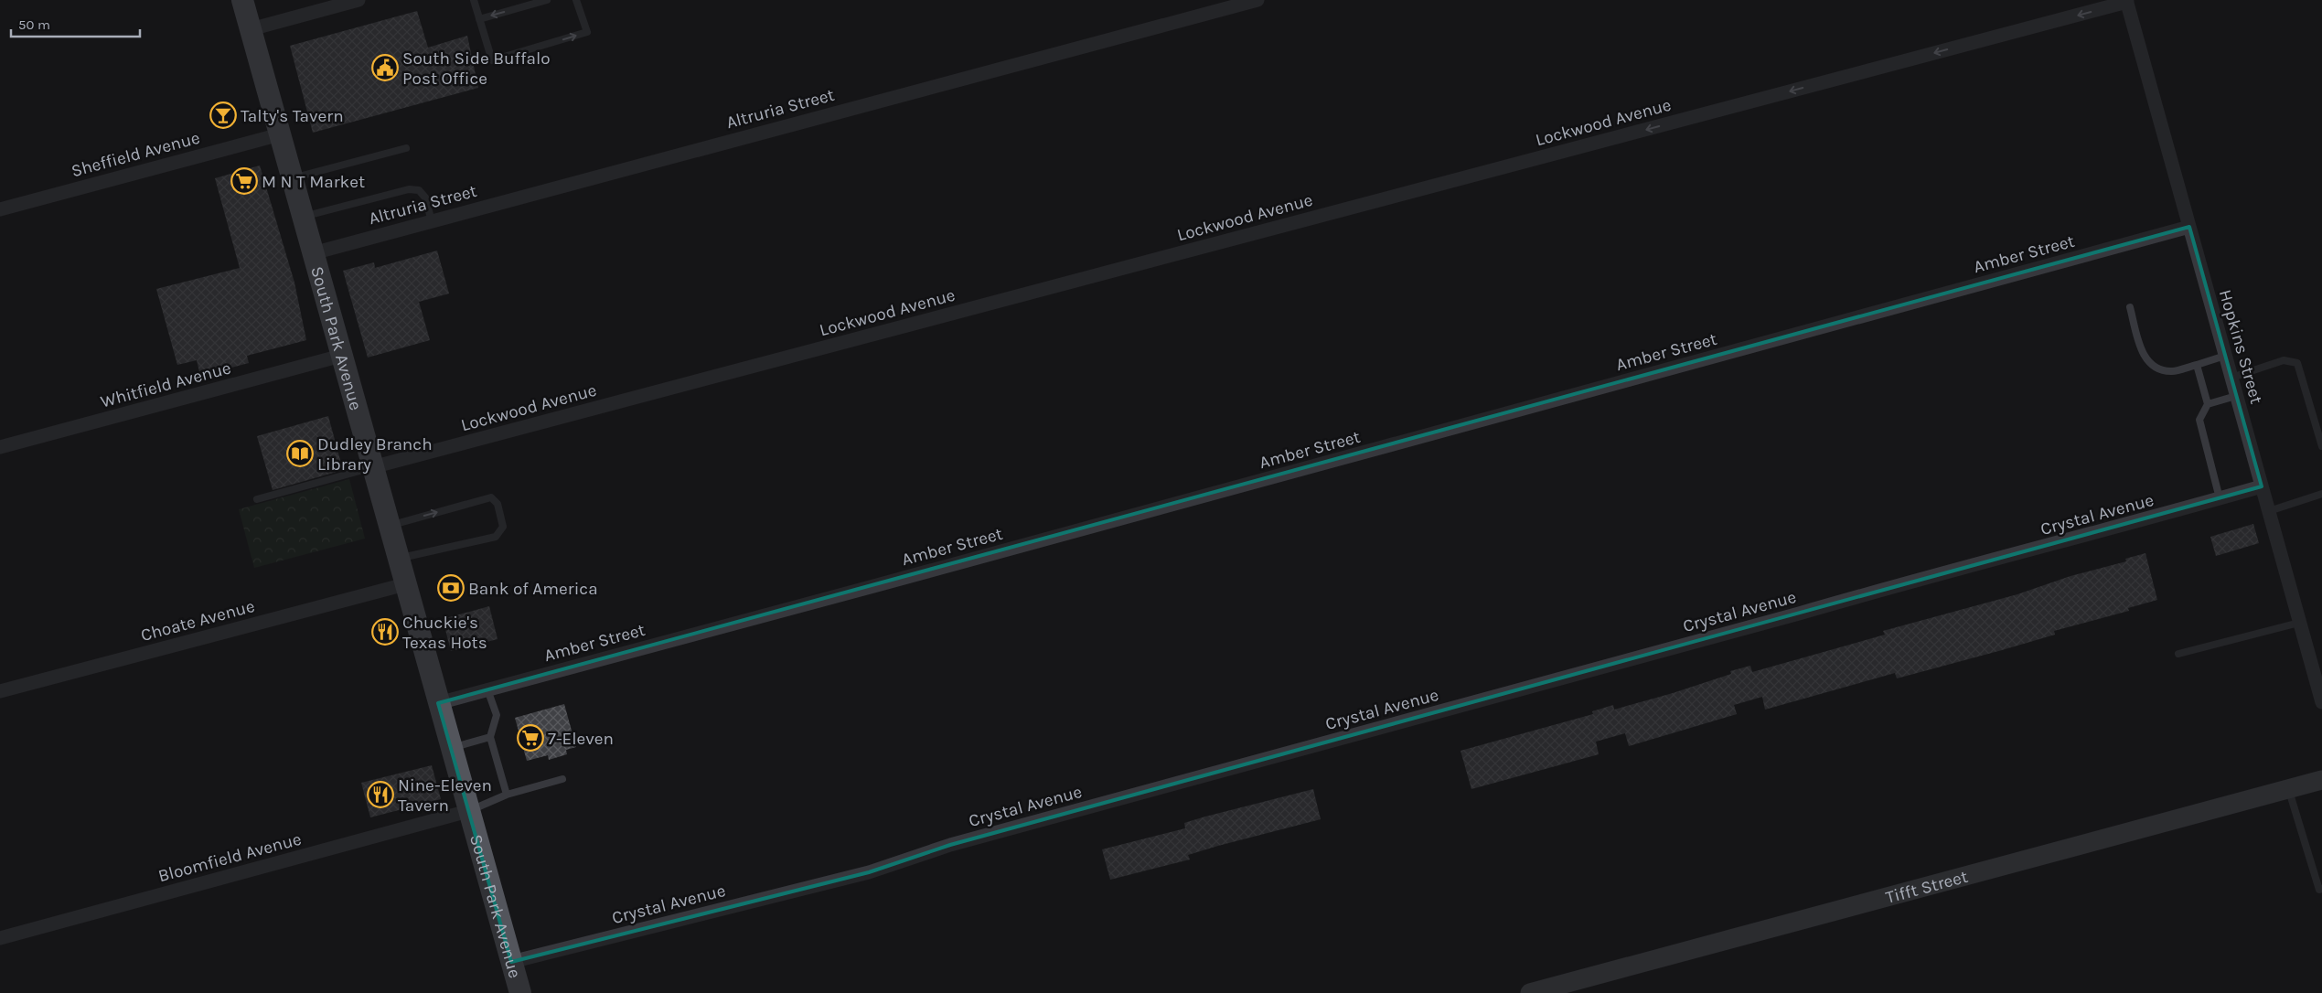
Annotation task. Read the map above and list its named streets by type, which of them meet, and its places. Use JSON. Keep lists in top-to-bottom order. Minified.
{"streets":{"main road":["South Park Avenue"],"street":["Altruria Street","Lockwood Avenue","Sheffield Avenue","Amber Street","Hopkins Street","Whitfield Avenue","Crystal Avenue","Choate Avenue","Bloomfield Avenue","Tifft Street"]},"crossings":[["Altruria Street","South Park Avenue"],["Lockwood Avenue","South Park Avenue"],["Lockwood Avenue","Hopkins Street"],["Sheffield Avenue","South Park Avenue"],["Amber Street","South Park Avenue"],["Amber Street","Hopkins Street"],["South Park Avenue","Whitfield Avenue"],["South Park Avenue","Crystal Avenue"],["South Park Avenue","Choate Avenue"],["South Park Avenue","Bloomfield Avenue"],["Hopkins Street","Crystal Avenue"]],"one_way":["Lockwood Avenue"],"places":{"public building":["South Side Buffalo Post Office"],"bar":["Talty's Tavern"],"supermarket":["M N T Market","7-Eleven"],"library":["Dudley Branch Library"],"bank":["Bank of America"],"restaurant":["Chuckie's Texas Hots","Nine-Eleven Tavern"]},"scale_bar":"50 m"}
